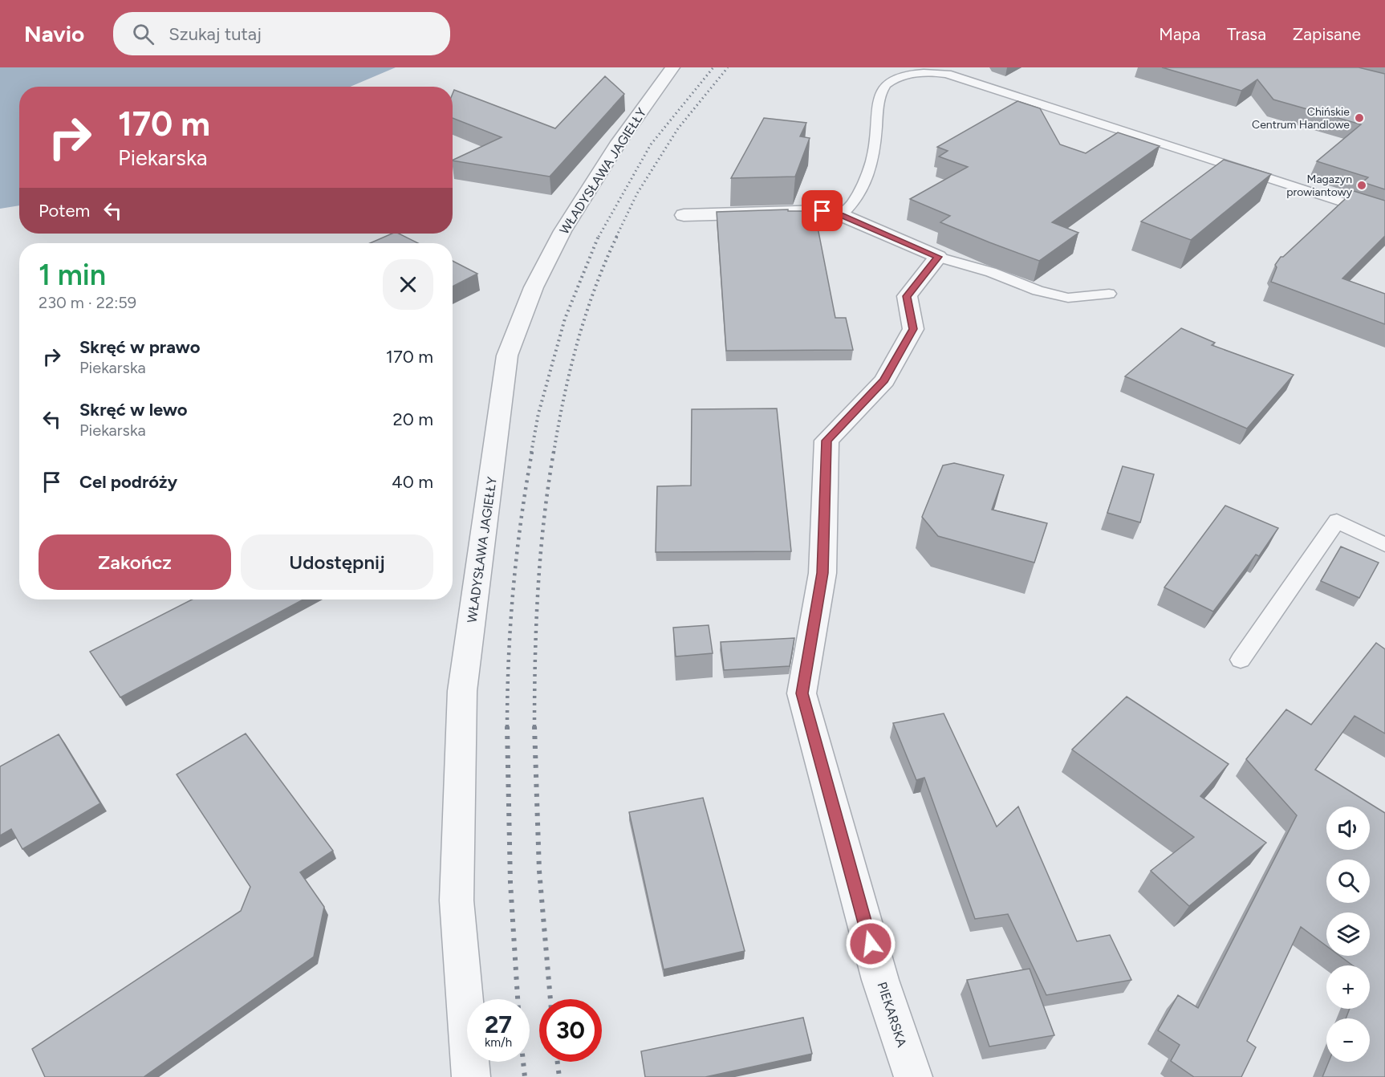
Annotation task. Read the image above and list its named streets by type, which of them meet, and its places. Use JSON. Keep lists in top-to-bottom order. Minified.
{"streets":{"street":["WŁADYSŁAWA JAGIEŁŁY","PIEKARSKA"]},"places":["Chińskie Centrum Handlowe","Magazyn prowiantowy"],"page":{"header":"Navio","search":"Szukaj tutaj","nav":["Mapa","Trasa","Zapisane"],"turn":["170 m","Piekarska"],"then":"Potem","heading":["1 min","230 m · 22:59"],"list":[{"name":"Skręć w prawo","note":"Piekarska","value":"170 m"},{"name":"Skręć w lewo","note":"Piekarska","value":"20 m"},{"name":"Cel podróży","value":"40 m"}],"buttons":["Zakończ","Udostępnij"],"map_buttons":["+","−"],"speed":"27 km/h","limit":"30"}}
